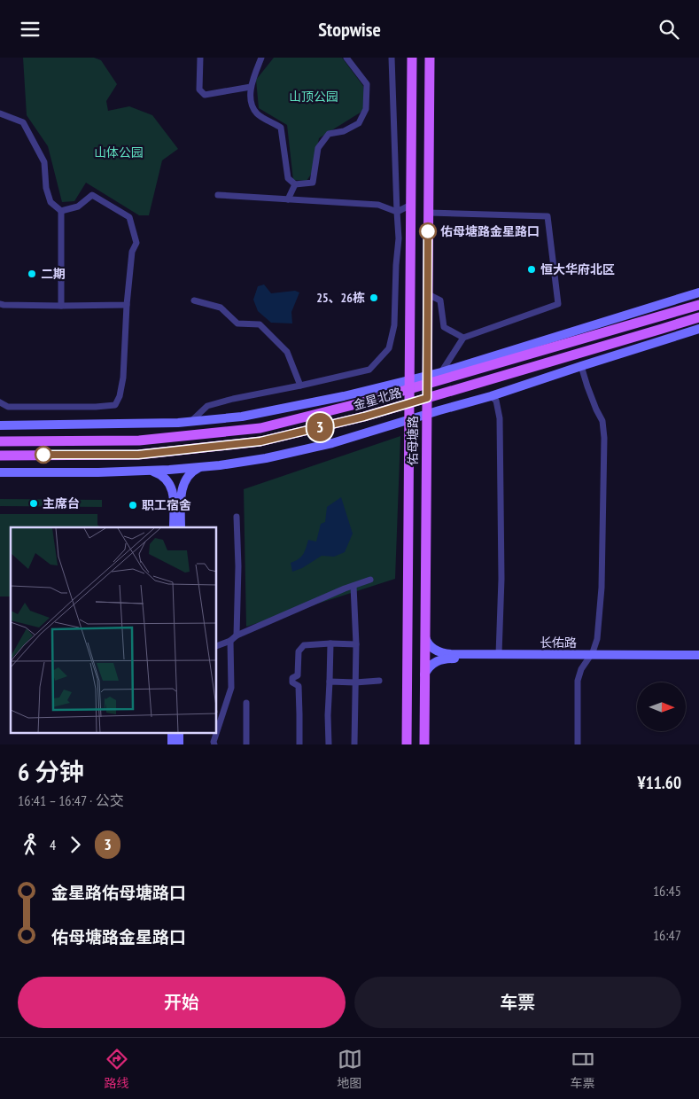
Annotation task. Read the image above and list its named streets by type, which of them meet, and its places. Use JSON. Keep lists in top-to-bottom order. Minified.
{"streets":{"main road":["金星北路","佑母塘路"],"street":["长佑路"]},"crossings":[["金星北路","佑母塘路"],["佑母塘路","长佑路"]],"parks":["山顶公园","山体公园"],"places":["佑母塘路金星路口","恒大华府北区","二期","25、26栋","主席台","职工宿舍"],"lines":["bus line 3"],"north":"right","page":{"header":"Stopwise","on_map":"3","heading":["6 分钟","16:41 – 16:47 · 公交","¥11.60"],"legs":["4","3"],"list":[{"name":"金星路佑母塘路口","value":"16:45"},{"name":"佑母塘路金星路口","value":"16:47"}],"buttons":["开始","车票"],"tabs":["路线","地图","车票"]}}
